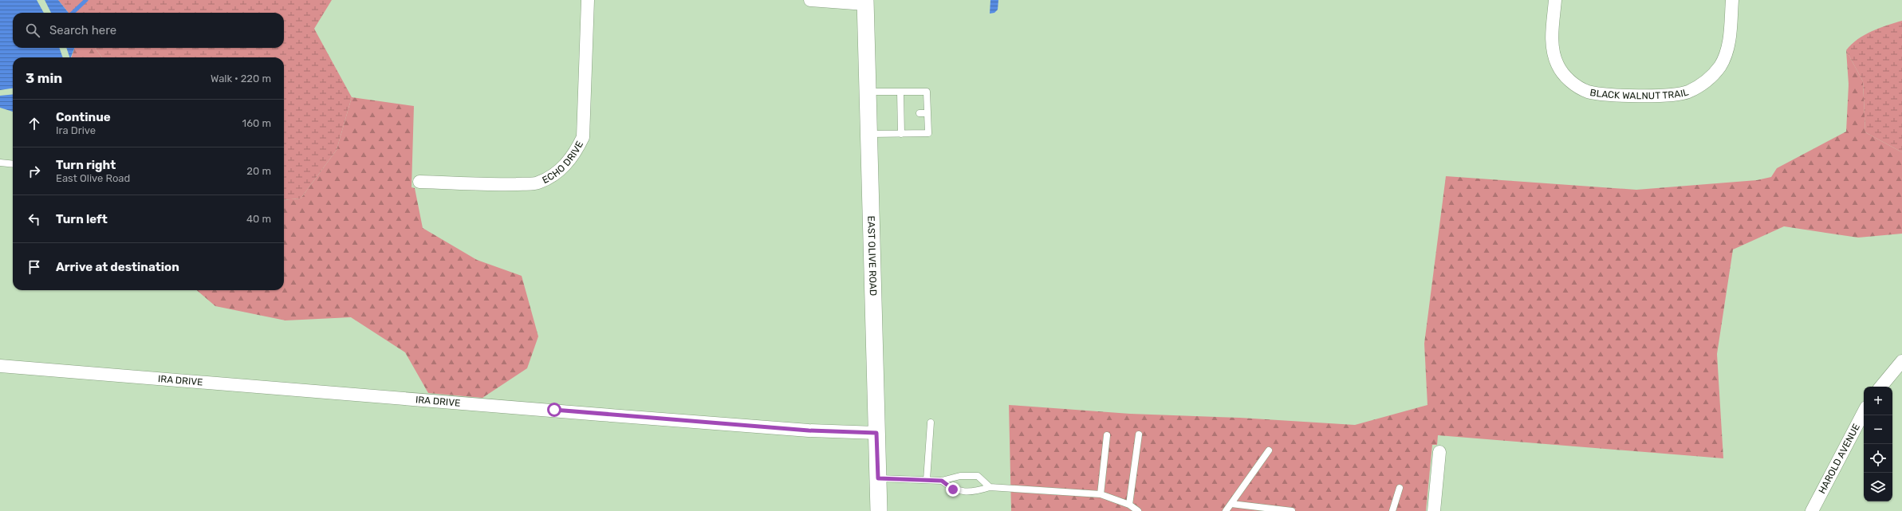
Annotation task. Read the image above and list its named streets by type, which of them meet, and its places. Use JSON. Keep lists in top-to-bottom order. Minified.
{"streets":{"street":["BLACK WALNUT TRAIL","ECHO DRIVE","EAST OLIVE ROAD","IRA DRIVE","HAROLD AVENUE"]},"crossings":[["EAST OLIVE ROAD","IRA DRIVE"]],"page":{"search":"Search here","heading":["3 min","Walk · 220 m"],"list":[["Continue","Ira Drive","160 m"],["Turn right","East Olive Road","20 m"],["Turn left","40 m"],"Arrive at destination"],"map_buttons":["+","−"]}}
